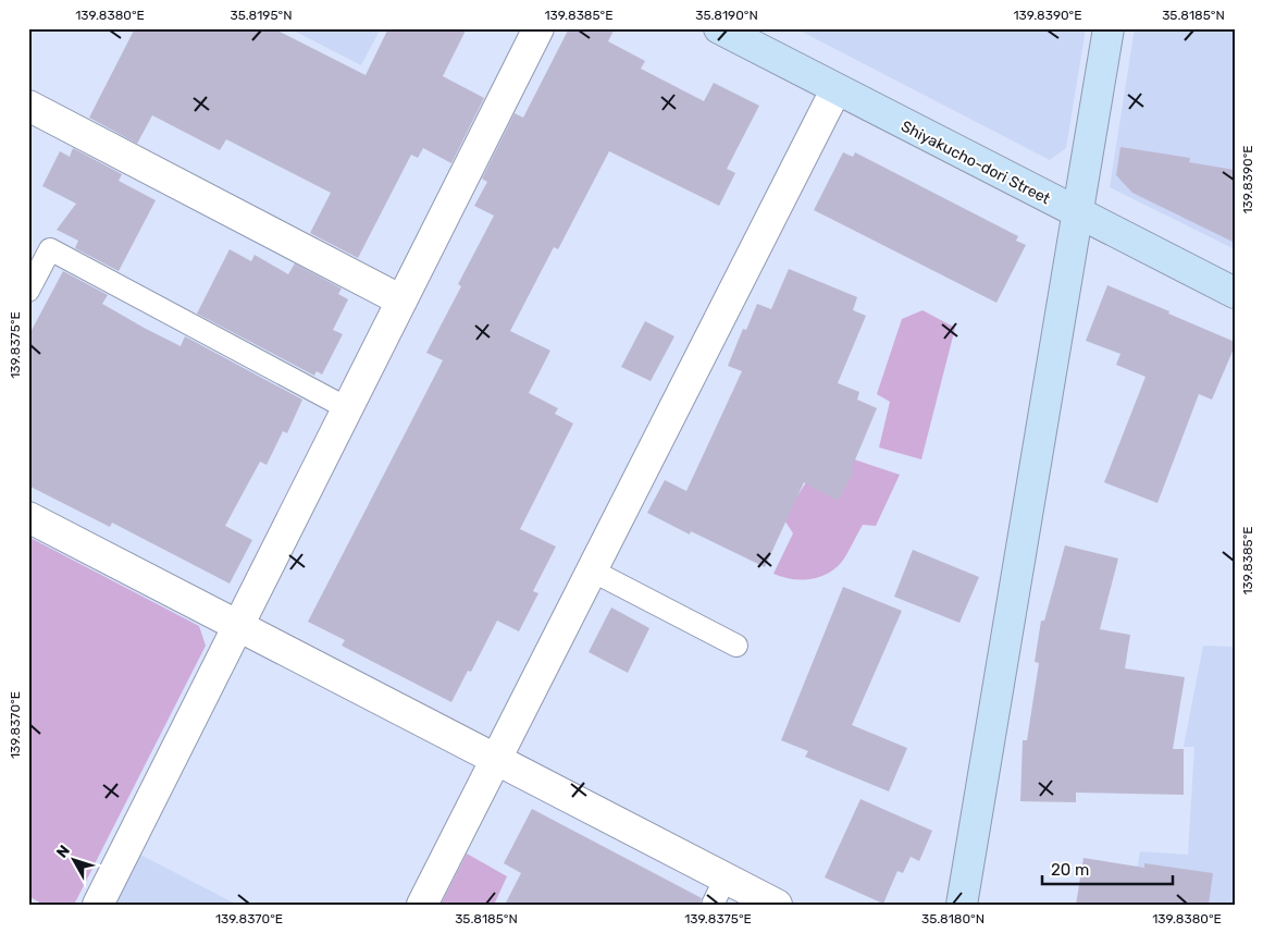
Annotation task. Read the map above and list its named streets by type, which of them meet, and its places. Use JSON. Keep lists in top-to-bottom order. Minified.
{"streets":{"street":["Shiyakucho-dori Street"]},"scale_bar":"20 m","north":"top left","coordinates":["139.8380°E","35.8195°N","139.8385°E","35.8190°N","139.8390°E","35.8185°N","139.8375°E","139.8370°E","35.8180°N"]}
